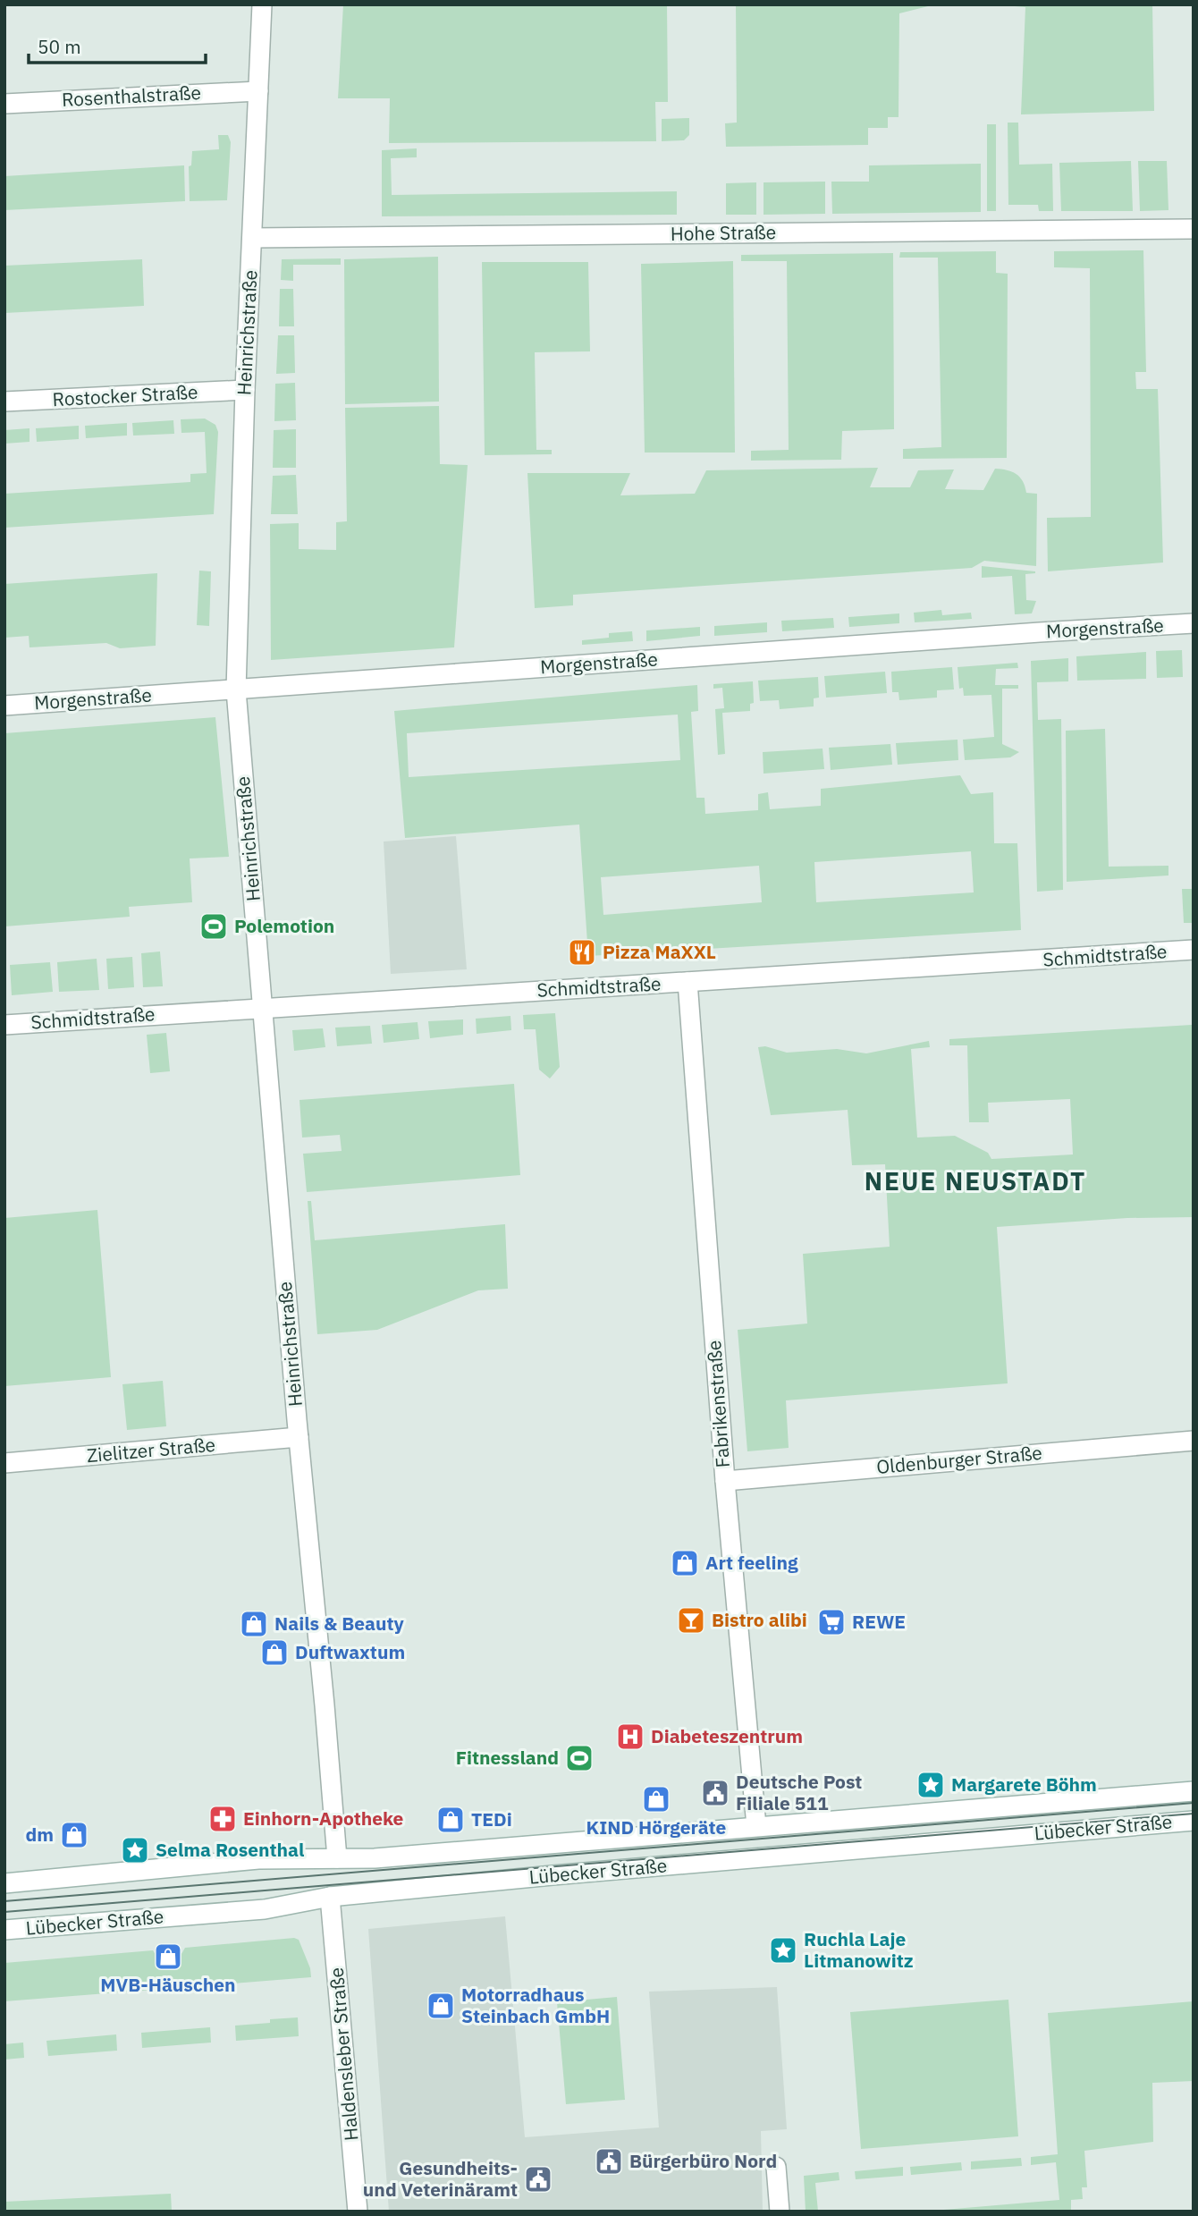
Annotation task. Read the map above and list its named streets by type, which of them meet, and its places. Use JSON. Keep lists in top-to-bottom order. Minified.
{"streets":{"street":["Rosenthalstraße","Hohe Straße","Heinrichstraße","Rostocker Straße","Morgenstraße","Schmidtstraße","Fabrikenstraße","Zielitzer Straße","Oldenburger Straße","Lübecker Straße","Haldensleber Straße"]},"crossings":[["Rosenthalstraße","Heinrichstraße"],["Hohe Straße","Heinrichstraße"],["Heinrichstraße","Rostocker Straße"],["Heinrichstraße","Morgenstraße"],["Heinrichstraße","Schmidtstraße"],["Heinrichstraße","Zielitzer Straße"],["Heinrichstraße","Lübecker Straße"],["Schmidtstraße","Fabrikenstraße"],["Fabrikenstraße","Oldenburger Straße"],["Fabrikenstraße","Lübecker Straße"],["Lübecker Straße","Haldensleber Straße"]],"districts":["NEUE NEUSTADT"],"places":{"sports":["Polemotion","Fitnessland"],"restaurant":["Pizza MaXXL"],"shop":["Art feeling","Nails & Beauty","Duftwaxtum","KIND Hörgeräte","TEDi","dm","MVB-Häuschen","Motorradhaus Steinbach GmbH"],"bar":["Bistro alibi"],"supermarket":["REWE"],"hospital":["Diabeteszentrum"],"place":["Margarete Böhm","Selma Rosenthal","Ruchla Laje Litmanowitz"],"public building":["Deutsche Post Filiale 511","Bürgerbüro Nord","Gesundheits- und Veterinäramt"],"pharmacy":["Einhorn-Apotheke"]},"scale_bar":"50 m"}
